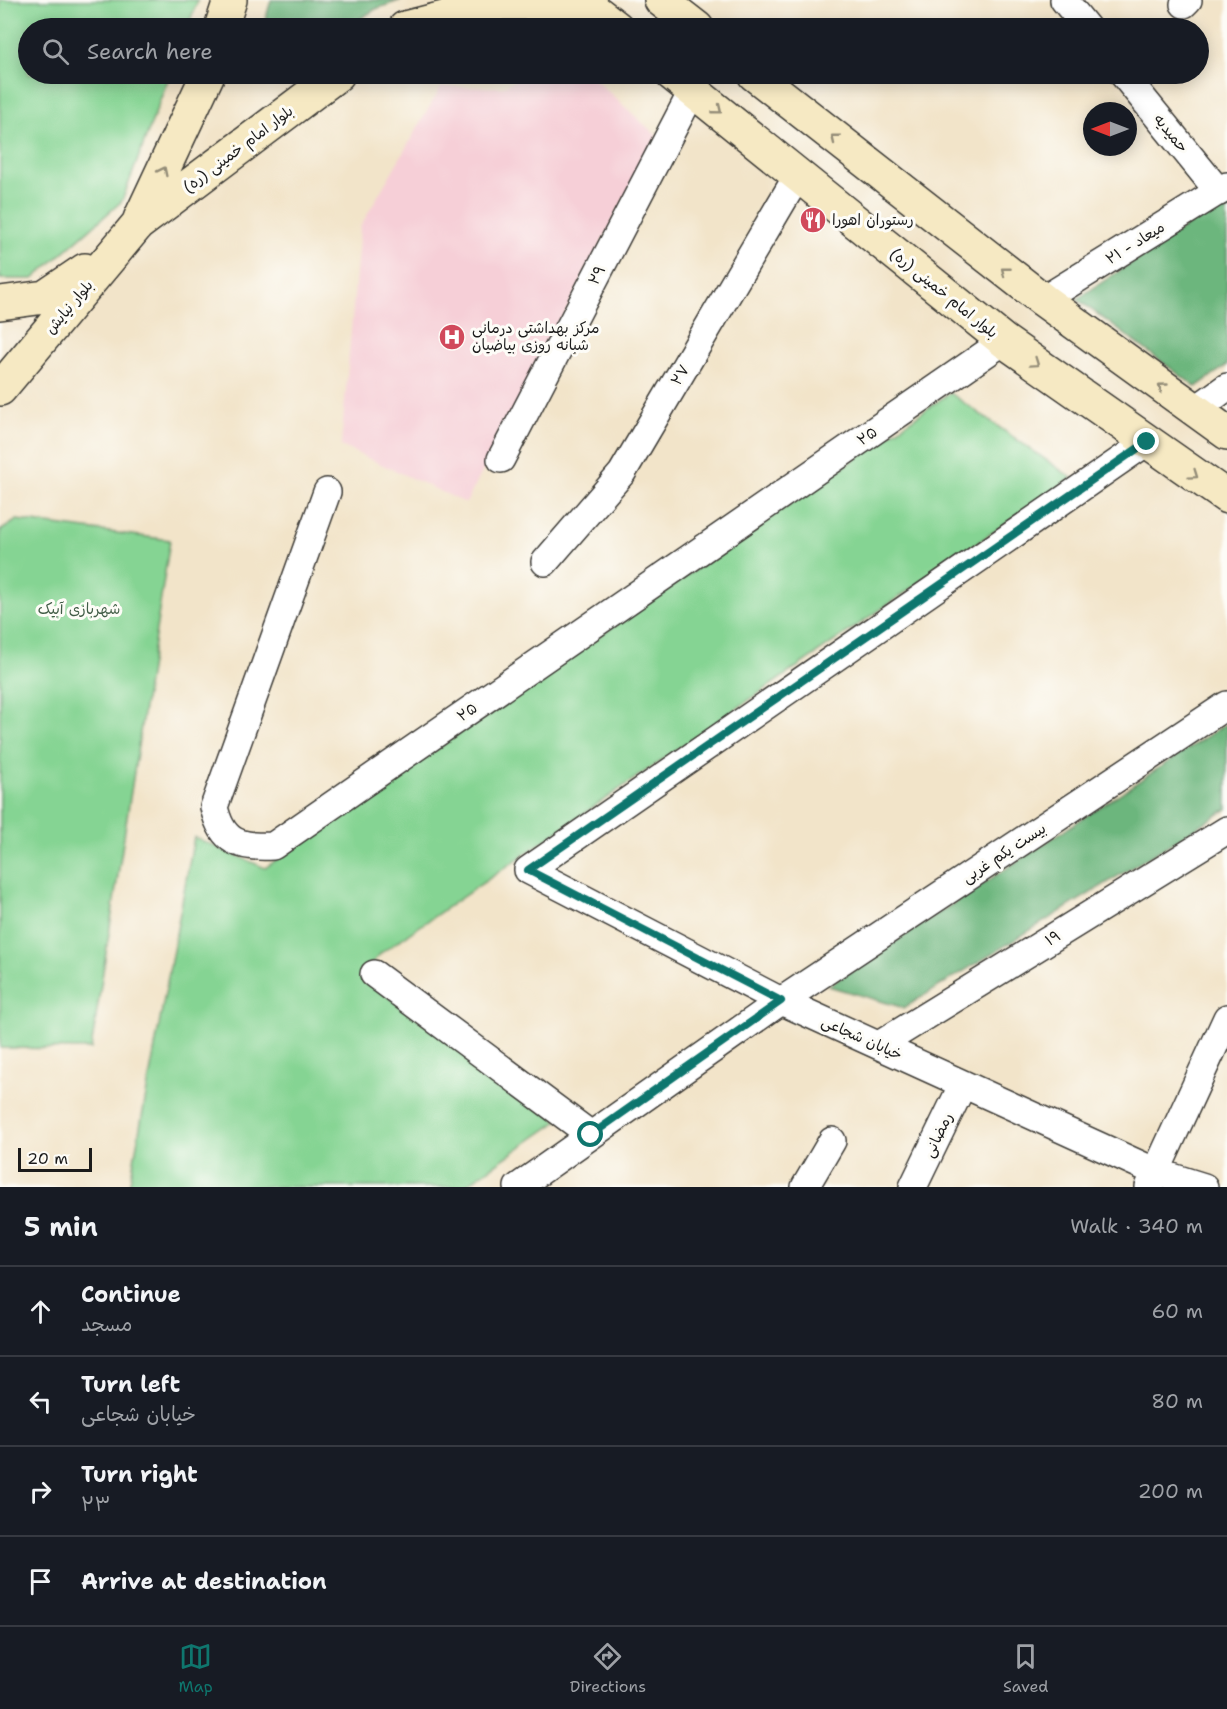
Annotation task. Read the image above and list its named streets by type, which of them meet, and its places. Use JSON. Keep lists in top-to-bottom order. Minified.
{"streets":{"main road":["بلوار امام خمینی (ره)","بلوار نیایش"],"street":["حمیدیه","۲۱ - میعاد","۲۹","۲۷","۲۵","بیست یکم غربی","۱۹","خیابان شجاعی","رمضانی"]},"crossings":[["حمیدیه","۲۱ - میعاد"],["بلوار امام خمینی (ره)","بلوار نیایش"],["بلوار امام خمینی (ره)","۲۷"],["بلوار امام خمینی (ره)","۲۵"],["بلوار امام خمینی (ره)","خیابان شجاعی"],["بیست یکم غربی","خیابان شجاعی"],["۱۹","خیابان شجاعی"],["خیابان شجاعی","رمضانی"]],"parks":["شهربازی آبیک"],"places":{"restaurant":["رستوران اهورا"],"hospital":["مرکز بهداشتی درمانی شبانه روزی بیاضیان"]},"scale_bar":"20 m","north":"left","page":{"search":"Search here","scale":"20 m","heading":["5 min","Walk · 340 m"],"list":[["Continue","مسجد","60 m"],["Turn left","خیابان شجاعی","80 m"],["Turn right","۲۳","200 m"],"Arrive at destination"],"nav":["Map","Directions","Saved"]}}
